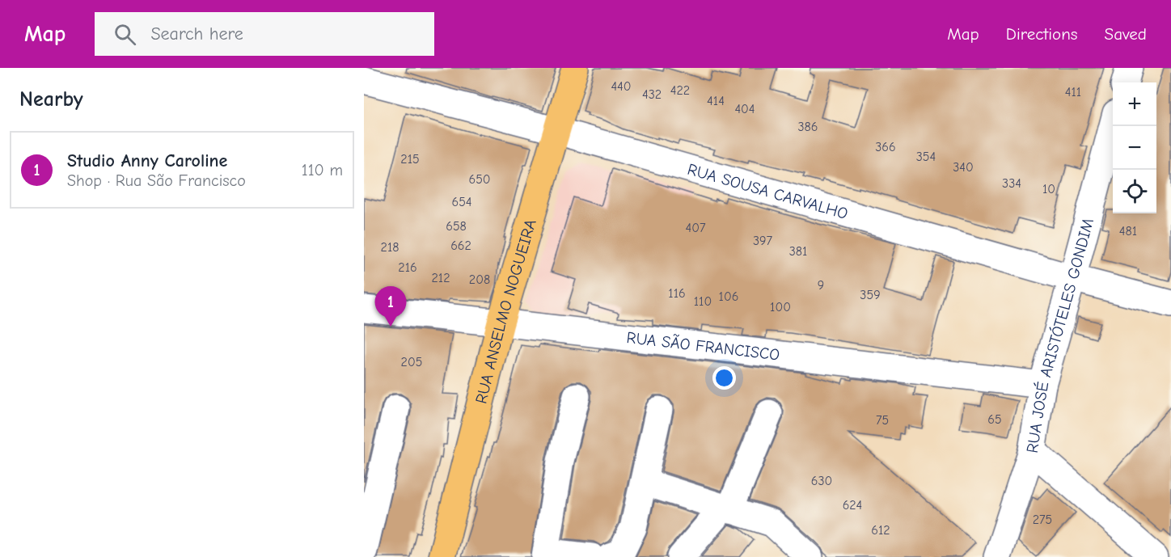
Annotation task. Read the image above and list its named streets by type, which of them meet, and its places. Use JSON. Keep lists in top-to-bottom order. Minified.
{"streets":{"main road":["RUA ANSELMO NOGUEIRA"],"street":["RUA SOUSA CARVALHO","RUA JOSÉ ARISTÓTELES GONDIM","RUA SÃO FRANCISCO"]},"crossings":[["RUA SOUSA CARVALHO","RUA ANSELMO NOGUEIRA"],["RUA SOUSA CARVALHO","RUA JOSÉ ARISTÓTELES GONDIM"],["RUA ANSELMO NOGUEIRA","RUA SÃO FRANCISCO"],["RUA JOSÉ ARISTÓTELES GONDIM","RUA SÃO FRANCISCO"]],"house_numbers":["440","422","411","432","414","404","386","366","354","215","340","650","334","10","654","658","407","481","397","662","218","381","216","212","208","9","116","359","106","110","100","205","65","75","630","624","275","612"],"page":{"header":"Map","search":"Search here","nav":["Map","Directions","Saved"],"heading":"Nearby","map_buttons":["+","−"],"list":[{"mark":"1","name":"Studio Anny Caroline","note":"Shop · Rua São Francisco","value":"110 m"}],"pins":"1"}}
